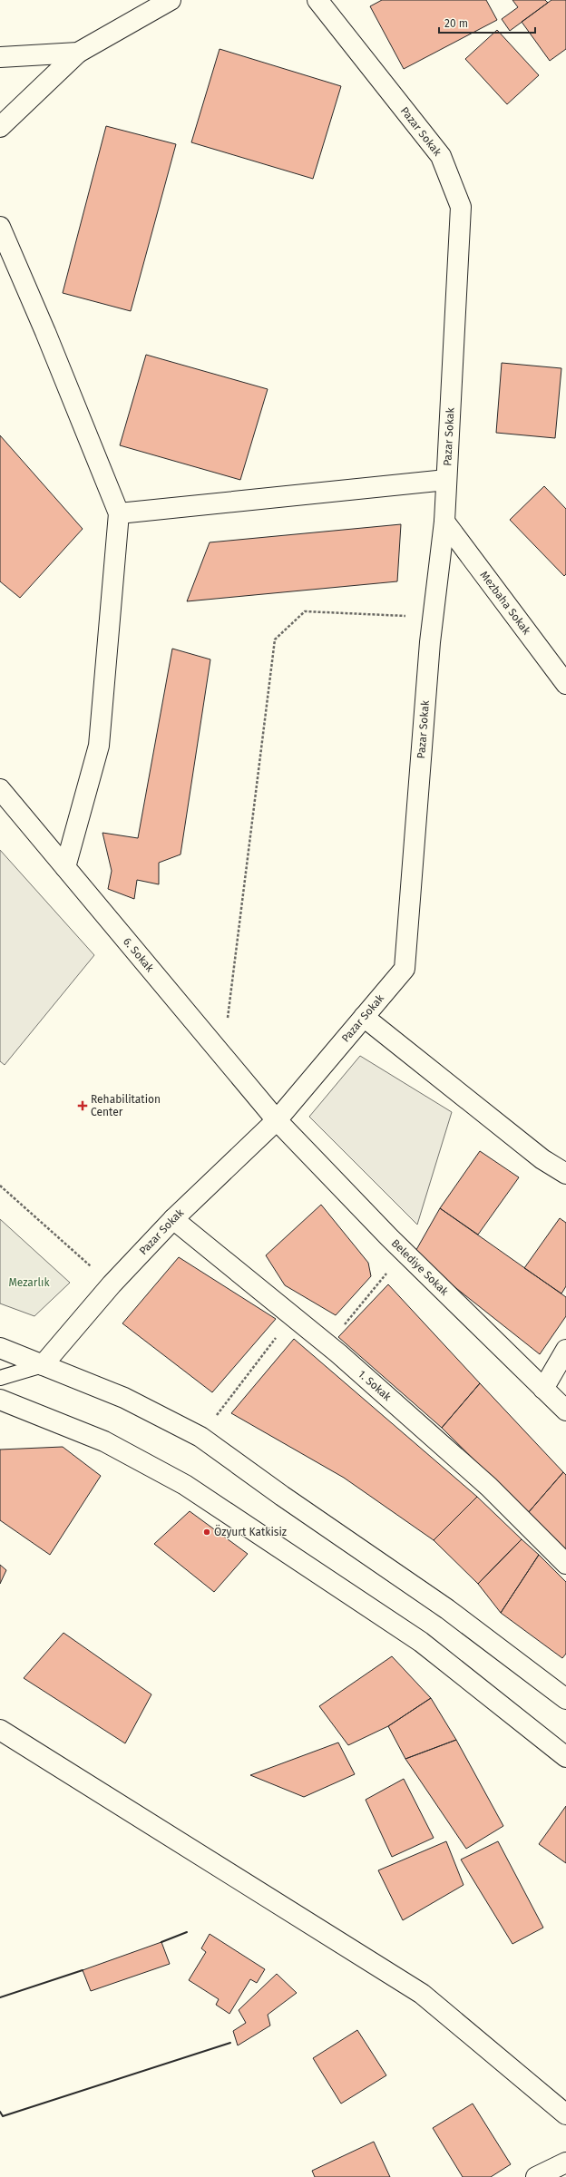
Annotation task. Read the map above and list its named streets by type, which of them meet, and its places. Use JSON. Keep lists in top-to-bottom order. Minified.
{"streets":{"street":["Pazar Sokak","Mezbaha Sokak","6. Sokak","Belediye Sokak","1. Sokak"]},"crossings":[["Pazar Sokak","Mezbaha Sokak"],["Pazar Sokak","6. Sokak"],["Pazar Sokak","Belediye Sokak"],["Pazar Sokak","1. Sokak"],["6. Sokak","Belediye Sokak"]],"parks":["Mezarlık"],"places":{"health":["Rehabilitation Center"],"other":["Özyurt Katkisiz"]},"scale_bar":"20 m"}
